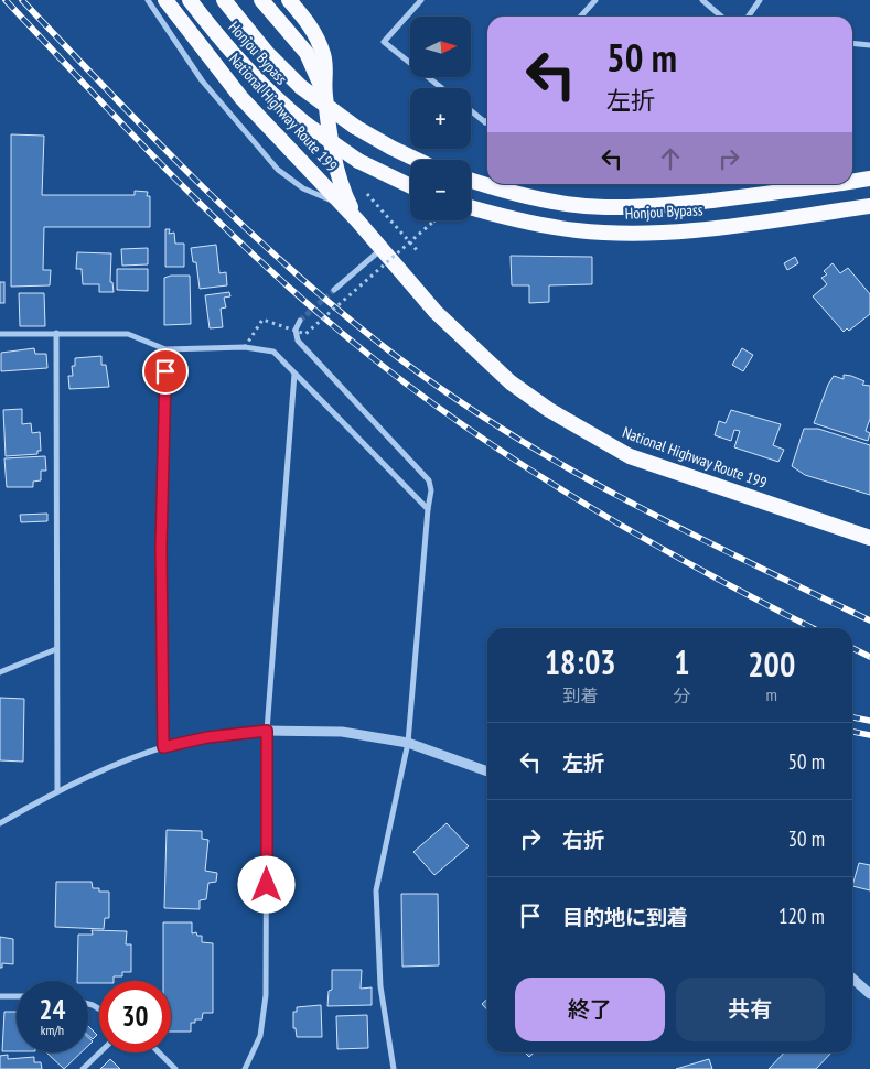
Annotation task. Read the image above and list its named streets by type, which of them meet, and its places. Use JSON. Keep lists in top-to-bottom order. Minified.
{"streets":{"highway":["Honjou Bypass","National Highway Route 199"]},"north":"right","page":{"map_buttons":["+","−"],"turn":["50 m","左折"],"eta":["18:03","到着","1","分","200","m"],"list":[{"name":"左折","value":"50 m"},{"name":"右折","value":"30 m"},{"name":"目的地に到着","value":"120 m"}],"buttons":["終了","共有"],"speed":"24 km/h","limit":"30"}}
